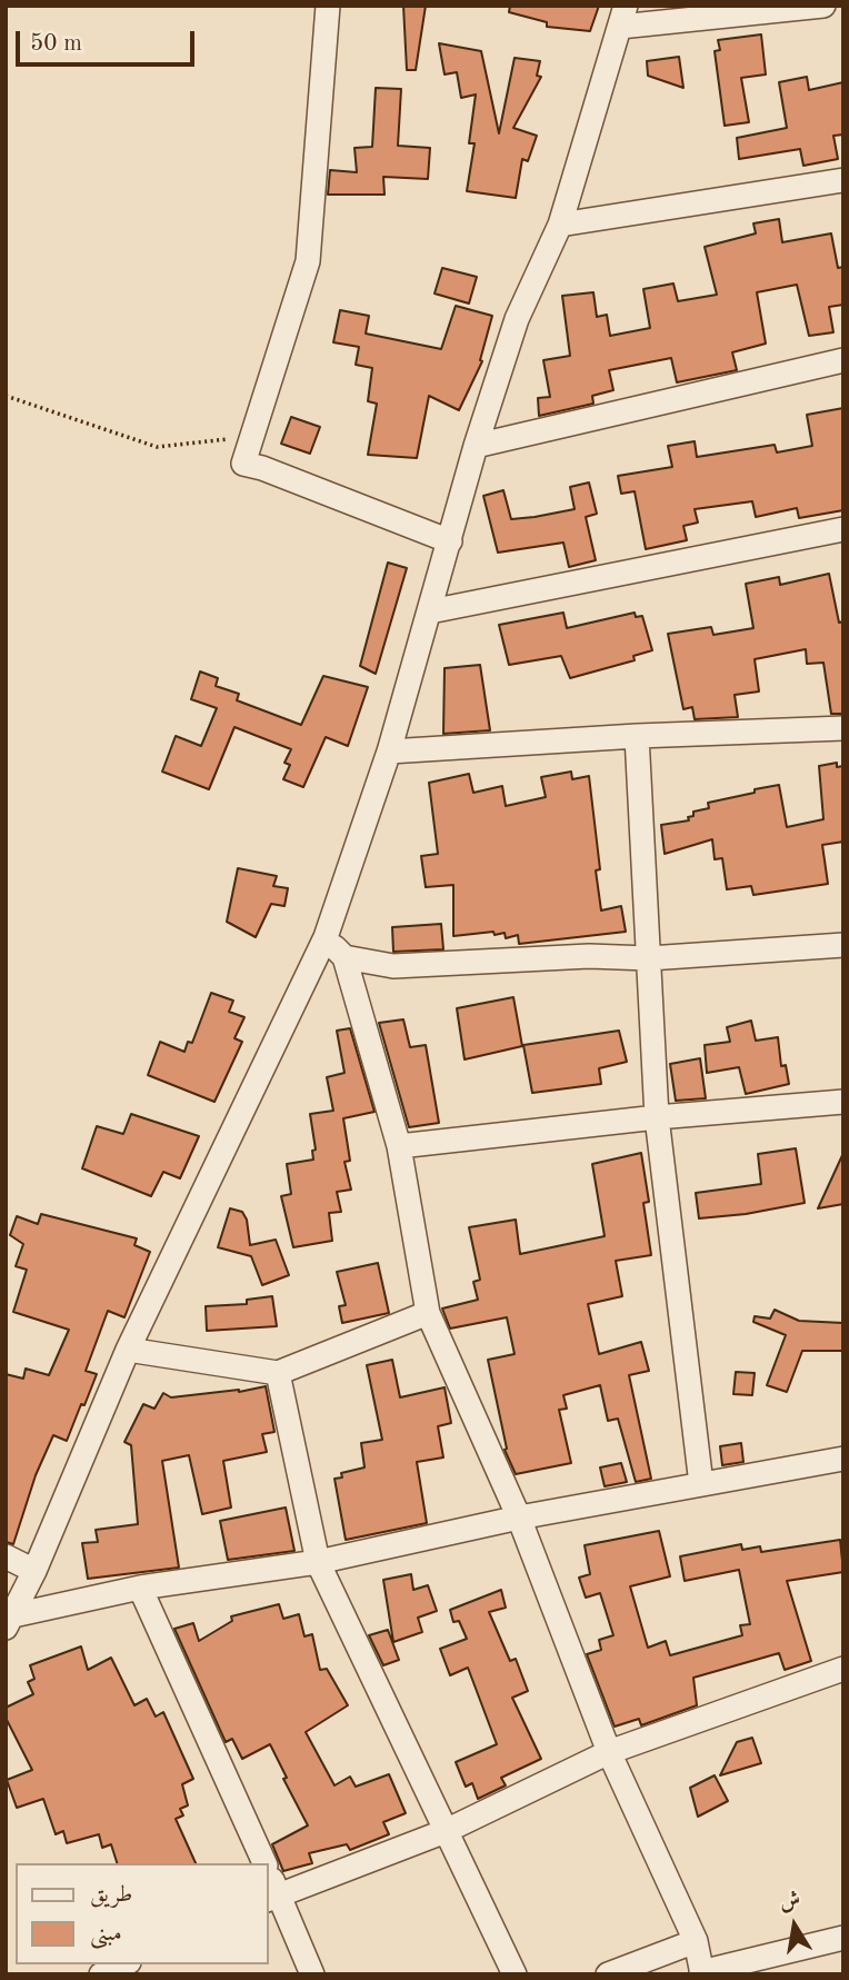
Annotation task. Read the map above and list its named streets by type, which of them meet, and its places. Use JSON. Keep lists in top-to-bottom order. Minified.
{"legend":["طريق","مبنى"],"scale_bar":"50 m","north":"top"}
